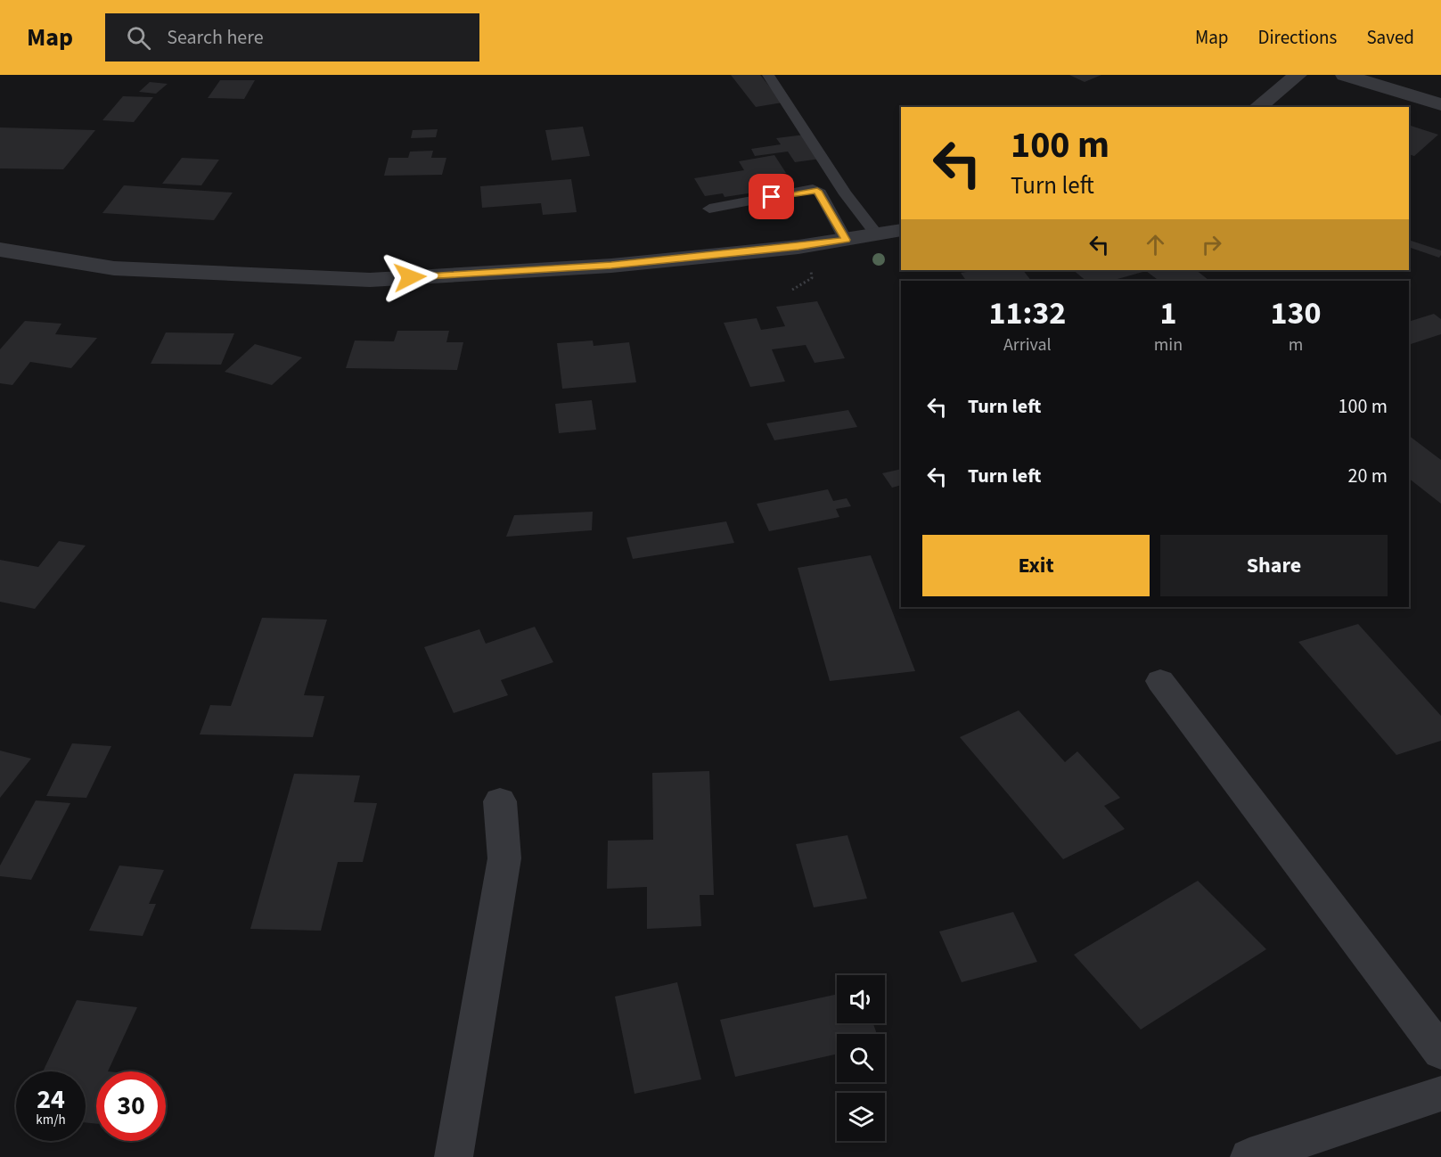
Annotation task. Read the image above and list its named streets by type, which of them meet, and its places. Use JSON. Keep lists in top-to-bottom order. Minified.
{"page":{"header":"Map","search":"Search here","nav":["Map","Directions","Saved"],"turn":["100 m","Turn left"],"eta":["11:32","Arrival","1","min","130","m"],"list":[{"name":"Turn left","value":"100 m"},{"name":"Turn left","value":"20 m"}],"buttons":["Exit","Share"],"speed":"24 km/h","limit":"30"}}
